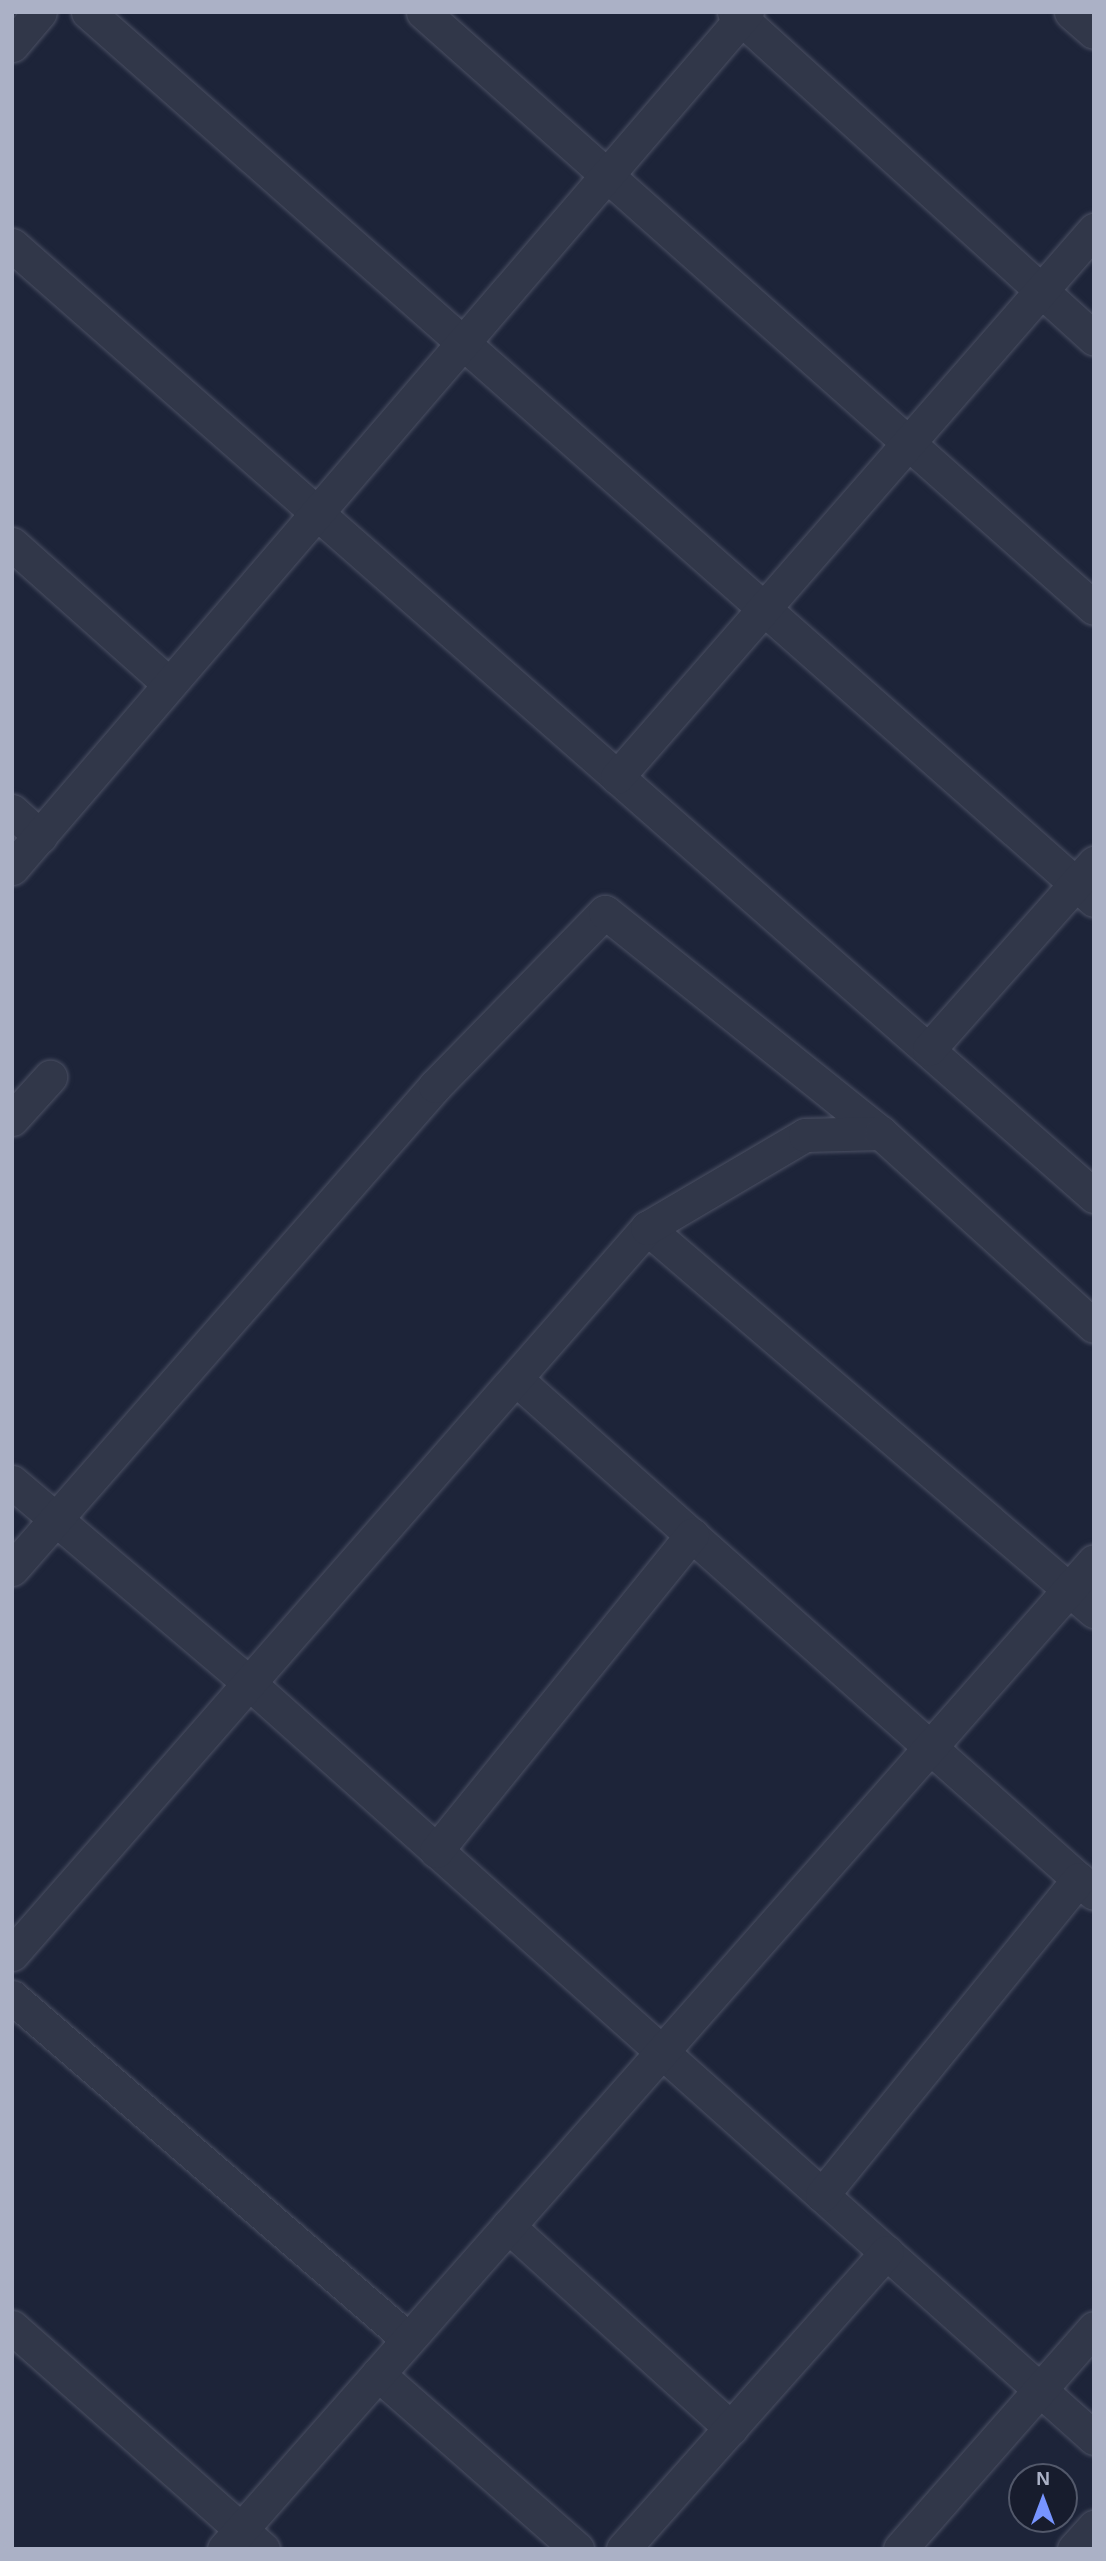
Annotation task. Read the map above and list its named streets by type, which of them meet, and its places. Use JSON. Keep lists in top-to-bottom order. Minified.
{"north":"top"}
